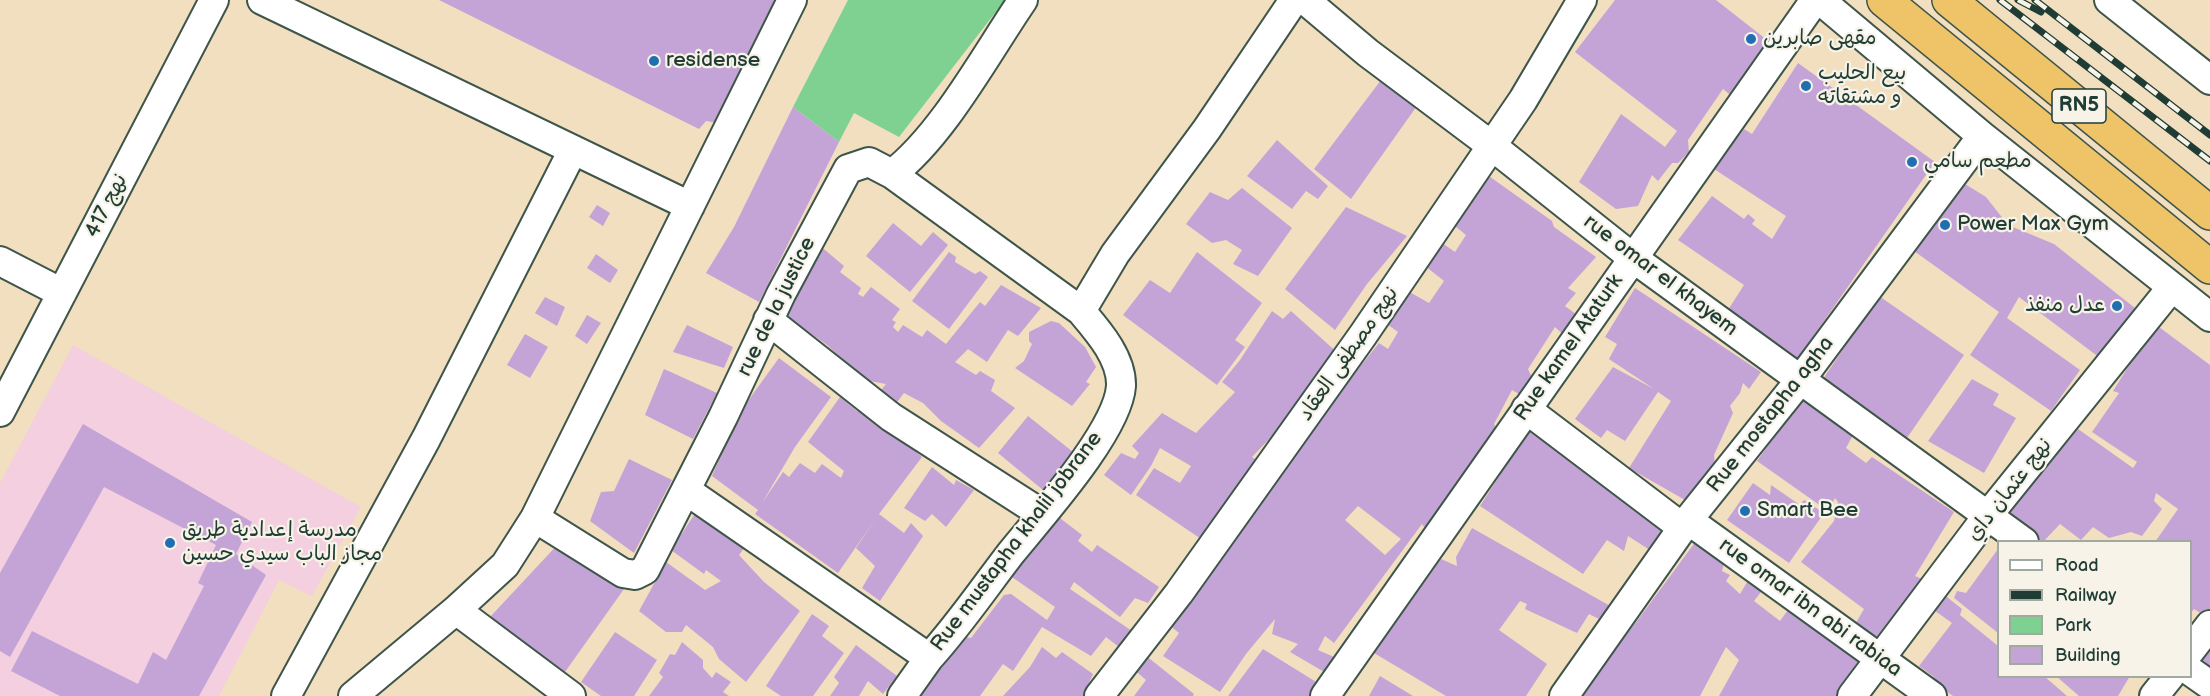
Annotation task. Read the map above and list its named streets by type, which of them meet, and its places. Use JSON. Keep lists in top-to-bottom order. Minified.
{"streets":{"highway":["RN5"],"street":["نهج 417","rue omar el khayem","rue de la justice","Rue kamel Ataturk","نهج مصطفى العقاد","Rue mostapha agha","نهج عثمان داي","Rue mustapha khalil jobrane","rue omar ibn abi rabiaa"]},"crossings":[["rue omar el khayem","Rue kamel Ataturk"],["rue omar el khayem","نهج مصطفى العقاد"],["rue omar el khayem","Rue mostapha agha"],["rue omar el khayem","نهج عثمان داي"],["rue de la justice","Rue mustapha khalil jobrane"],["Rue kamel Ataturk","rue omar ibn abi rabiaa"],["Rue mostapha agha","rue omar ibn abi rabiaa"],["نهج عثمان داي","rue omar ibn abi rabiaa"]],"places":["مقهى صابرين","residense","بيع الحليب و مشتقاته","مطعم سامي","Power Max Gym","عدل منفذ","Smart Bee","مدرسة إعدادية طريق مجاز الباب سيدي حسين"],"legend":["Road","Railway","Park","Building"]}
